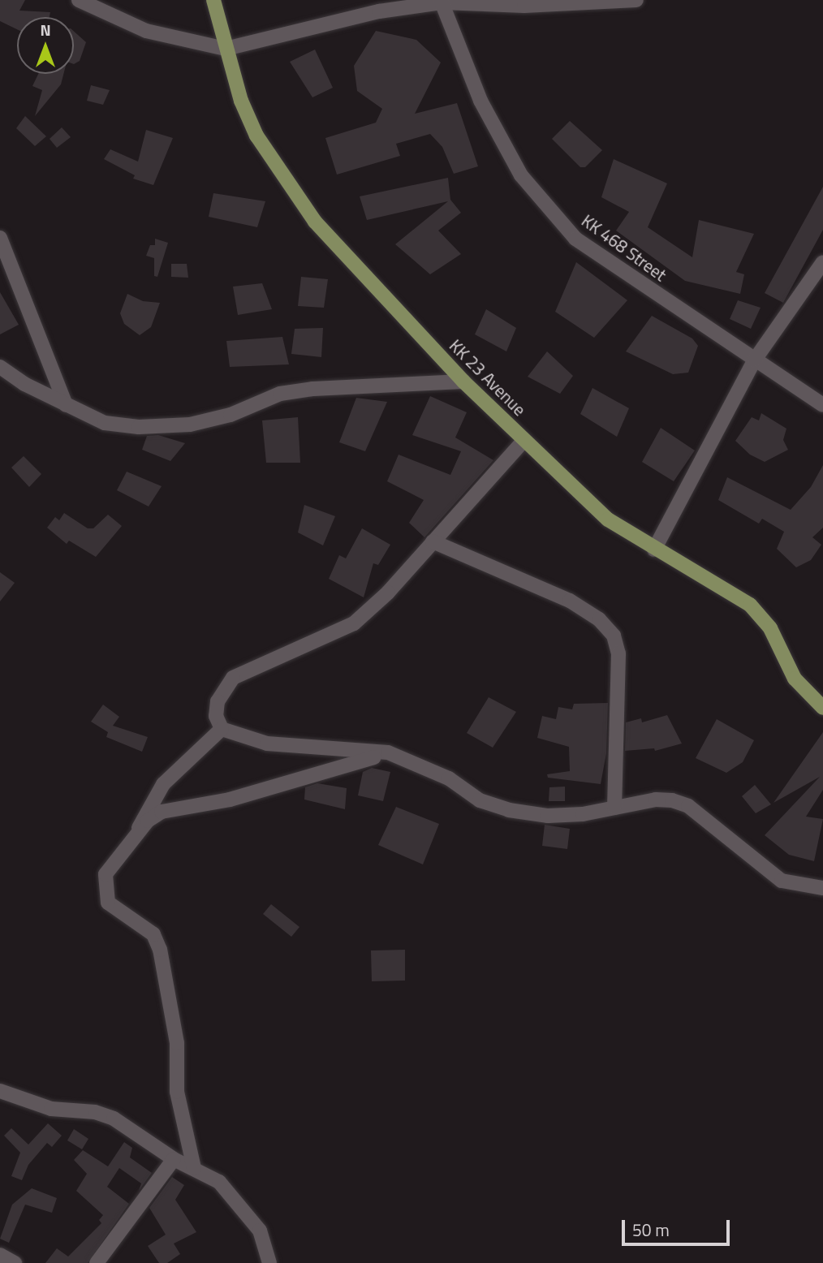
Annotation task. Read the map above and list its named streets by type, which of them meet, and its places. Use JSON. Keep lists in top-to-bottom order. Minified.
{"streets":{"main road":["KK 23 Avenue"],"street":["KK 468 Street"]},"scale_bar":"50 m","north":"top"}
